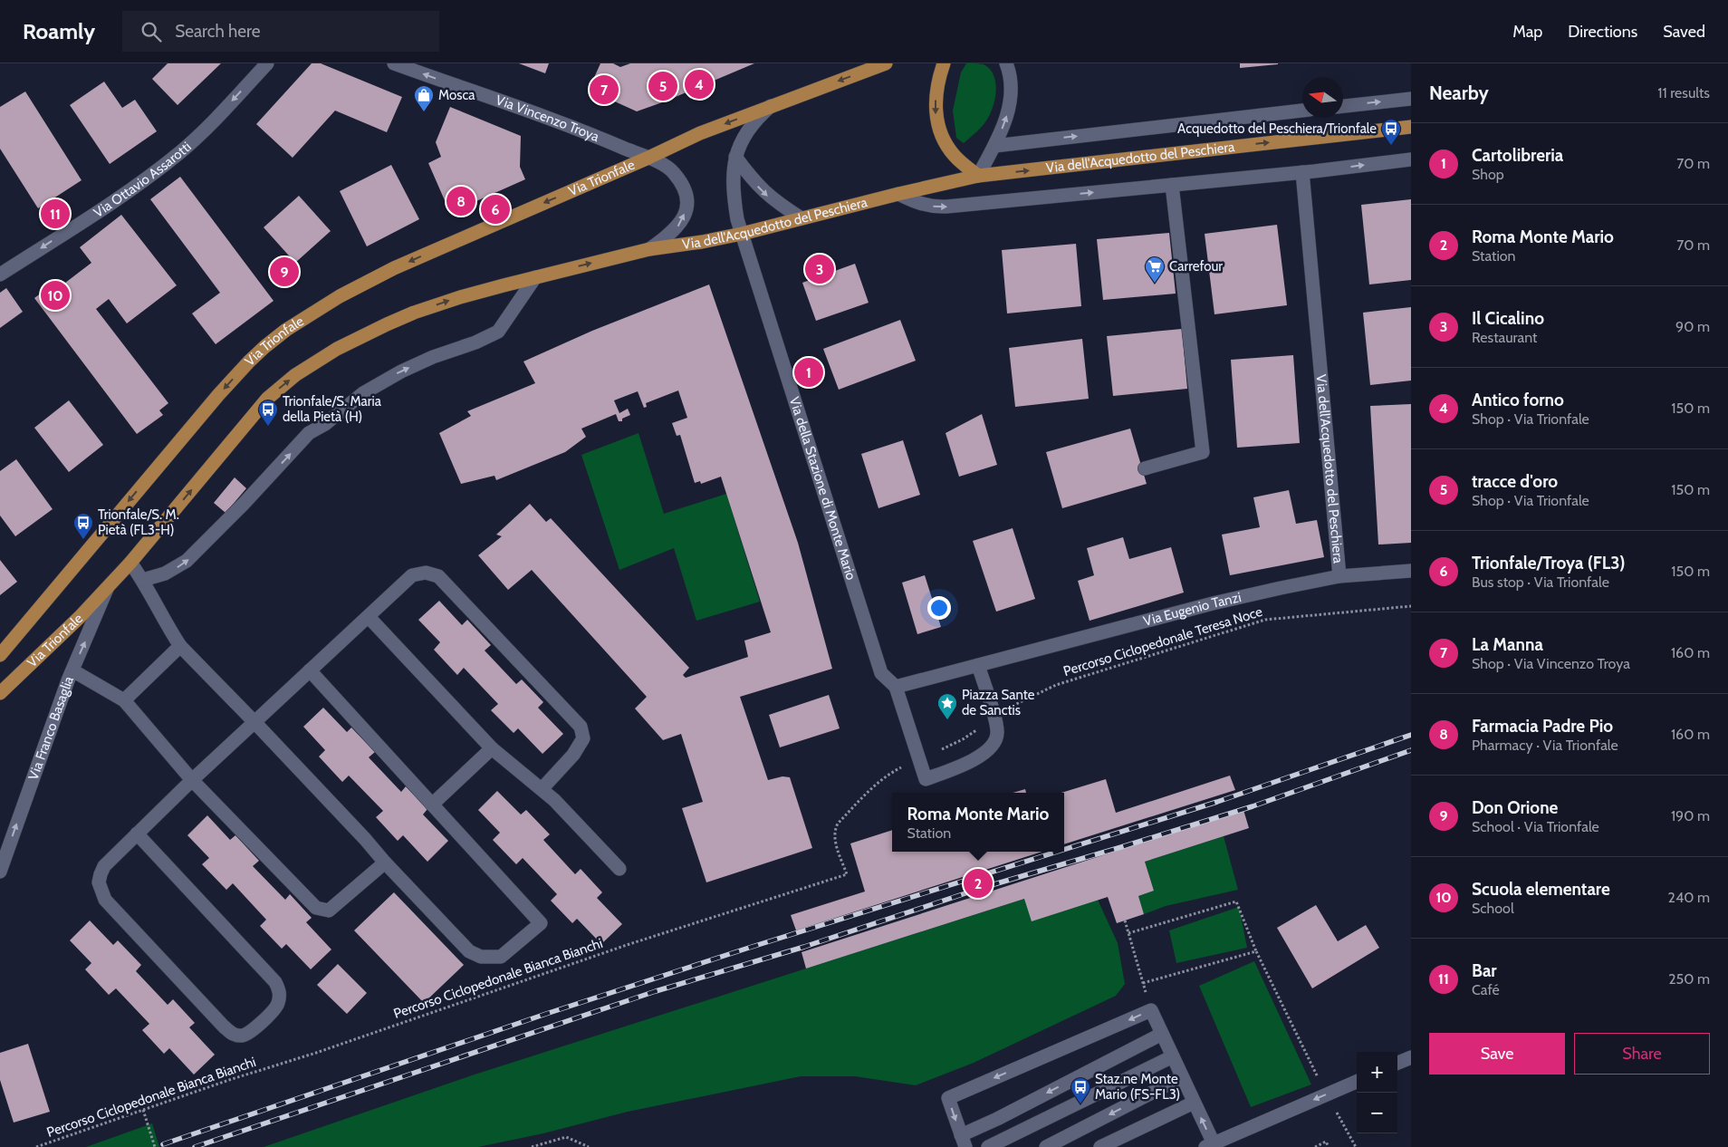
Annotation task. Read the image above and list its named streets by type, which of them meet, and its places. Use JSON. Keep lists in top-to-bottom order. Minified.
{"streets":{"main road":["Via dell'Acquedotto del Peschiera","Via Trionfale"],"street":["Via Vincenzo Troya","Via Ottavio Assarotti","Via della Stazione di Monte Mario","Via Eugenio Tanzi","Via Franco Basaglia"],"path":["Percorso Ciclopedonale Teresa Noce","Percorso Ciclopedonale Bianca Bianchi"]},"crossings":[["Via Vincenzo Troya","Via Trionfale"],["Via dell'Acquedotto del Peschiera","Via Trionfale"],["Via dell'Acquedotto del Peschiera","Via della Stazione di Monte Mario"],["Via dell'Acquedotto del Peschiera","Via Eugenio Tanzi"],["Via Trionfale","Via della Stazione di Monte Mario"],["Via Trionfale","Via Franco Basaglia"]],"one_way":["Via Vincenzo Troya","Via dell'Acquedotto del Peschiera","Via Ottavio Assarotti"],"places":{"shop":["Mosca"],"bus stop":["Acquedotto del Peschiera/Trionfale","Trionfale/S. Maria della Pietà (H)","Trionfale/S. M. Pietà (FL3-H)","Staz.ne Monte Mario (FS-FL3)"],"supermarket":["Carrefour"],"place":["Piazza Sante de Sanctis"]},"north":"left","page":{"header":"Roamly","search":"Search here","nav":["Map","Directions","Saved"],"heading":["Nearby","11 results"],"pins":["4","5","7","8","6","11","3","9","10","1","2"],"list":[{"mark":"1","name":"Cartolibreria","note":"Shop","value":"70 m"},{"mark":"2","name":"Roma Monte Mario","note":"Station","value":"70 m"},{"mark":"3","name":"Il Cicalino","note":"Restaurant","value":"90 m"},{"mark":"4","name":"Antico forno","note":"Shop · Via Trionfale","value":"150 m"},{"mark":"5","name":"tracce d'oro","note":"Shop · Via Trionfale","value":"150 m"},{"mark":"6","name":"Trionfale/Troya (FL3)","note":"Bus stop · Via Trionfale","value":"150 m"},{"mark":"7","name":"La Manna","note":"Shop · Via Vincenzo Troya","value":"160 m"},{"mark":"8","name":"Farmacia Padre Pio","note":"Pharmacy · Via Trionfale","value":"160 m"},{"mark":"9","name":"Don Orione","note":"School · Via Trionfale","value":"190 m"},{"mark":"10","name":"Scuola elementare","note":"School","value":"240 m"},{"mark":"11","name":"Bar","note":"Café","value":"250 m"}],"popup":["Roma Monte Mario","Station"],"buttons":["Save","Share"],"map_buttons":["+","−"]}}
